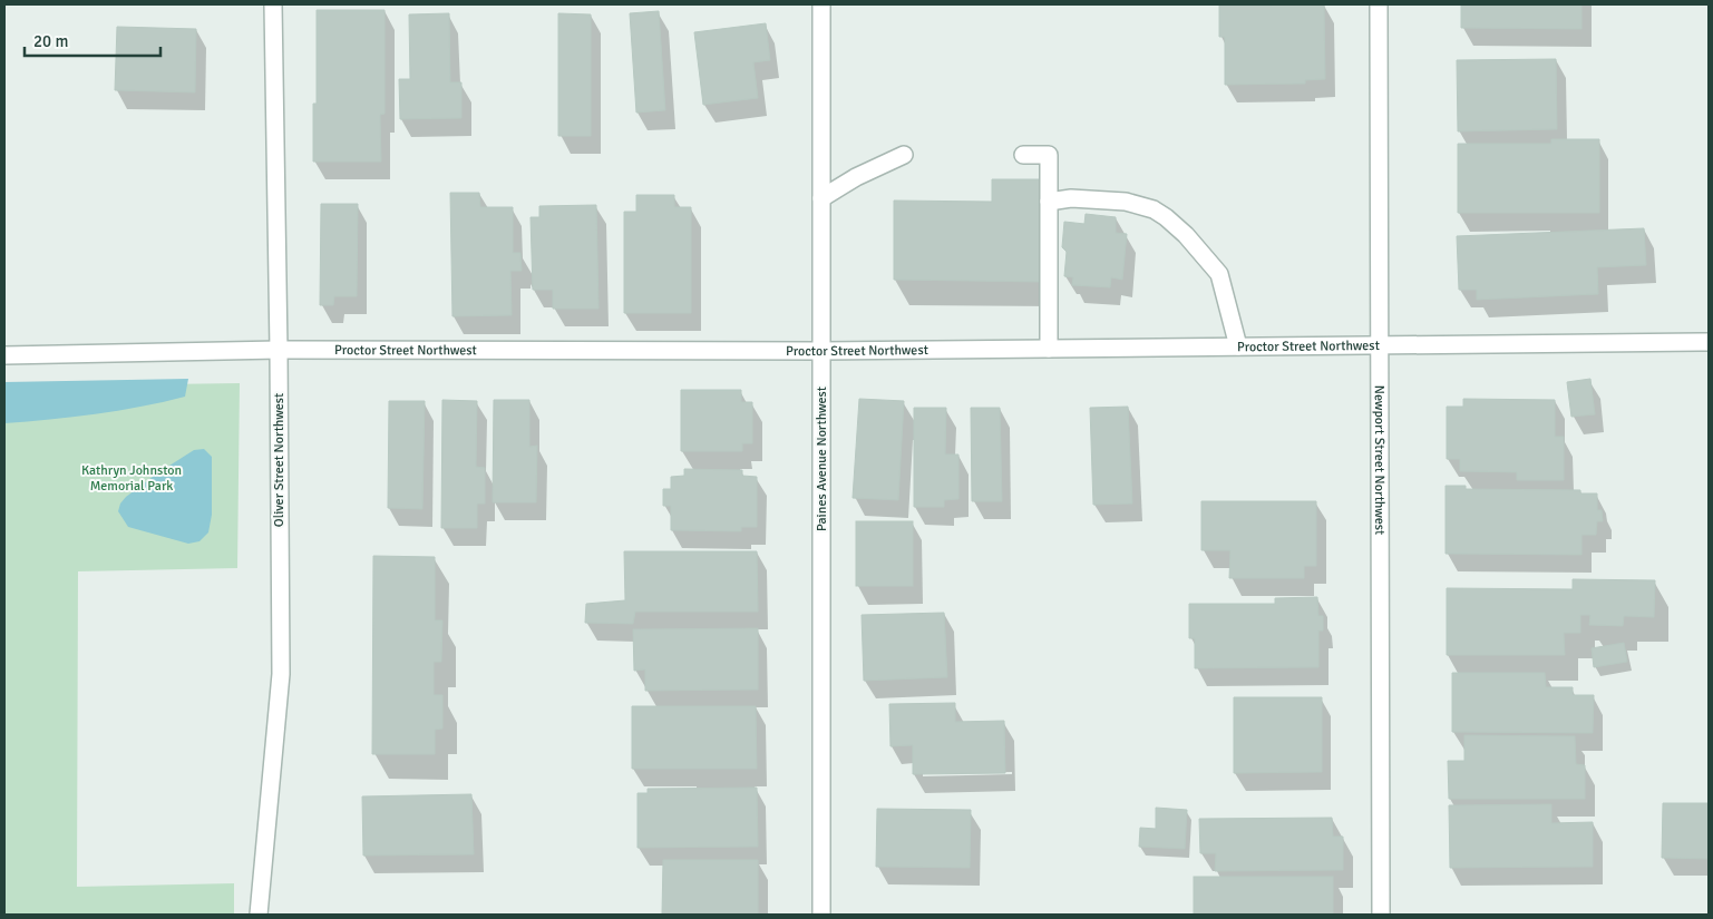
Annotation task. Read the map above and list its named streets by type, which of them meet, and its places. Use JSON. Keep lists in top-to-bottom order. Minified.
{"streets":{"street":["Proctor Street Northwest","Paines Avenue Northwest","Newport Street Northwest","Oliver Street Northwest"]},"crossings":[["Proctor Street Northwest","Paines Avenue Northwest"],["Proctor Street Northwest","Newport Street Northwest"],["Proctor Street Northwest","Oliver Street Northwest"]],"parks":["Kathryn Johnston Memorial Park"],"scale_bar":"20 m"}
